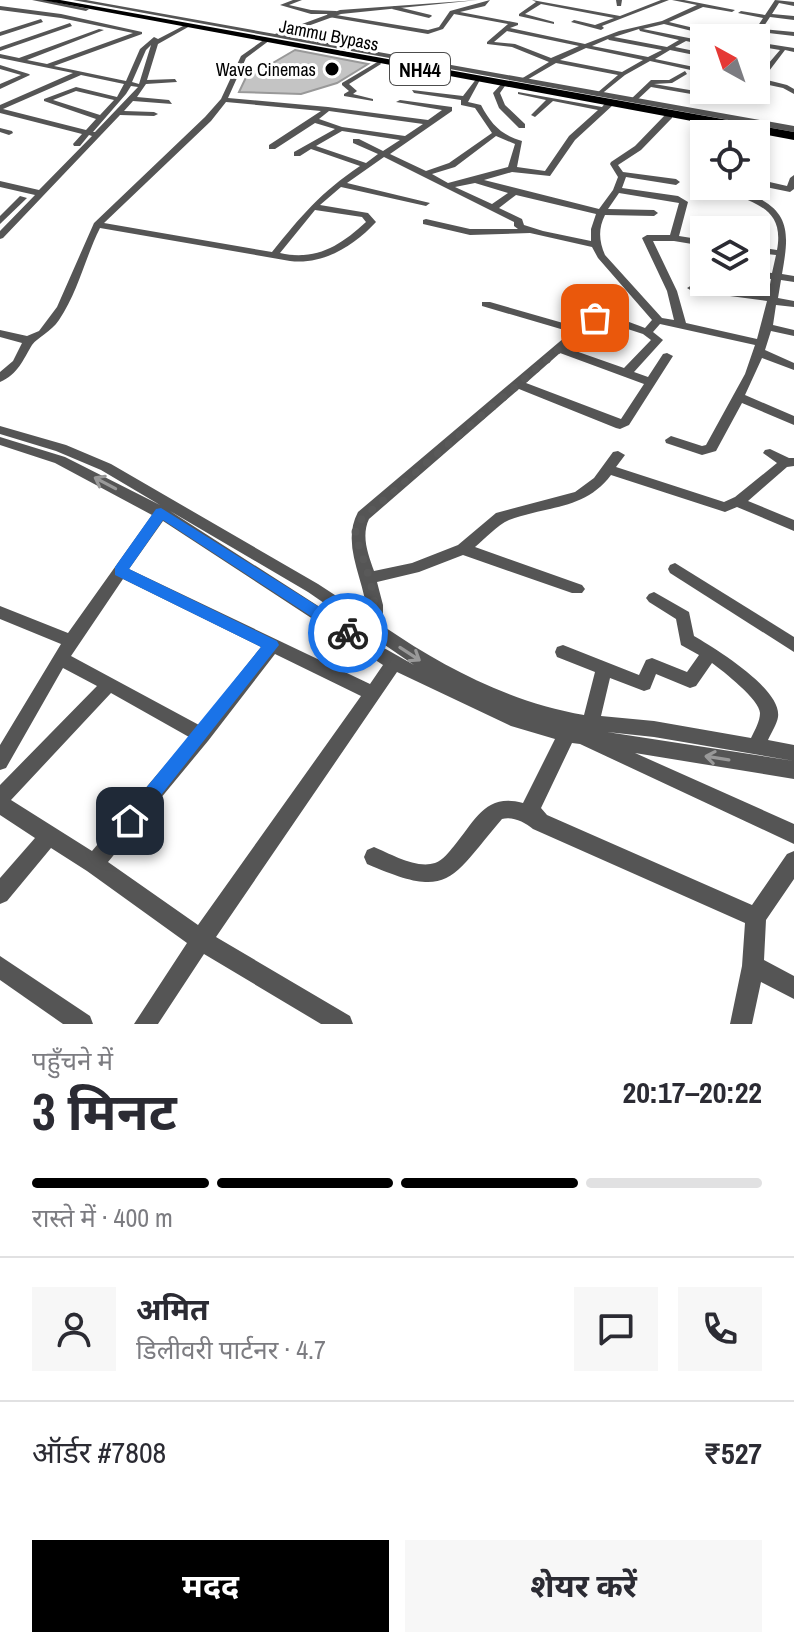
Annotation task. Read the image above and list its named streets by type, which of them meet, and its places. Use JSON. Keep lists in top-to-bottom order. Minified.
{"streets":{"highway":["Jammu Bypass","NH44"]},"places":["Wave Cinemas"],"north":"top left","page":{"heading":["3 मिनट","पहुँचने में","20:17–20:22"],"panel":["अमित","डिलीवरी पार्टनर · 4.7","ऑर्डर #7808","₹527"],"bar":"रास्ते में · 400 m","buttons":["मदद","शेयर करें"]}}
